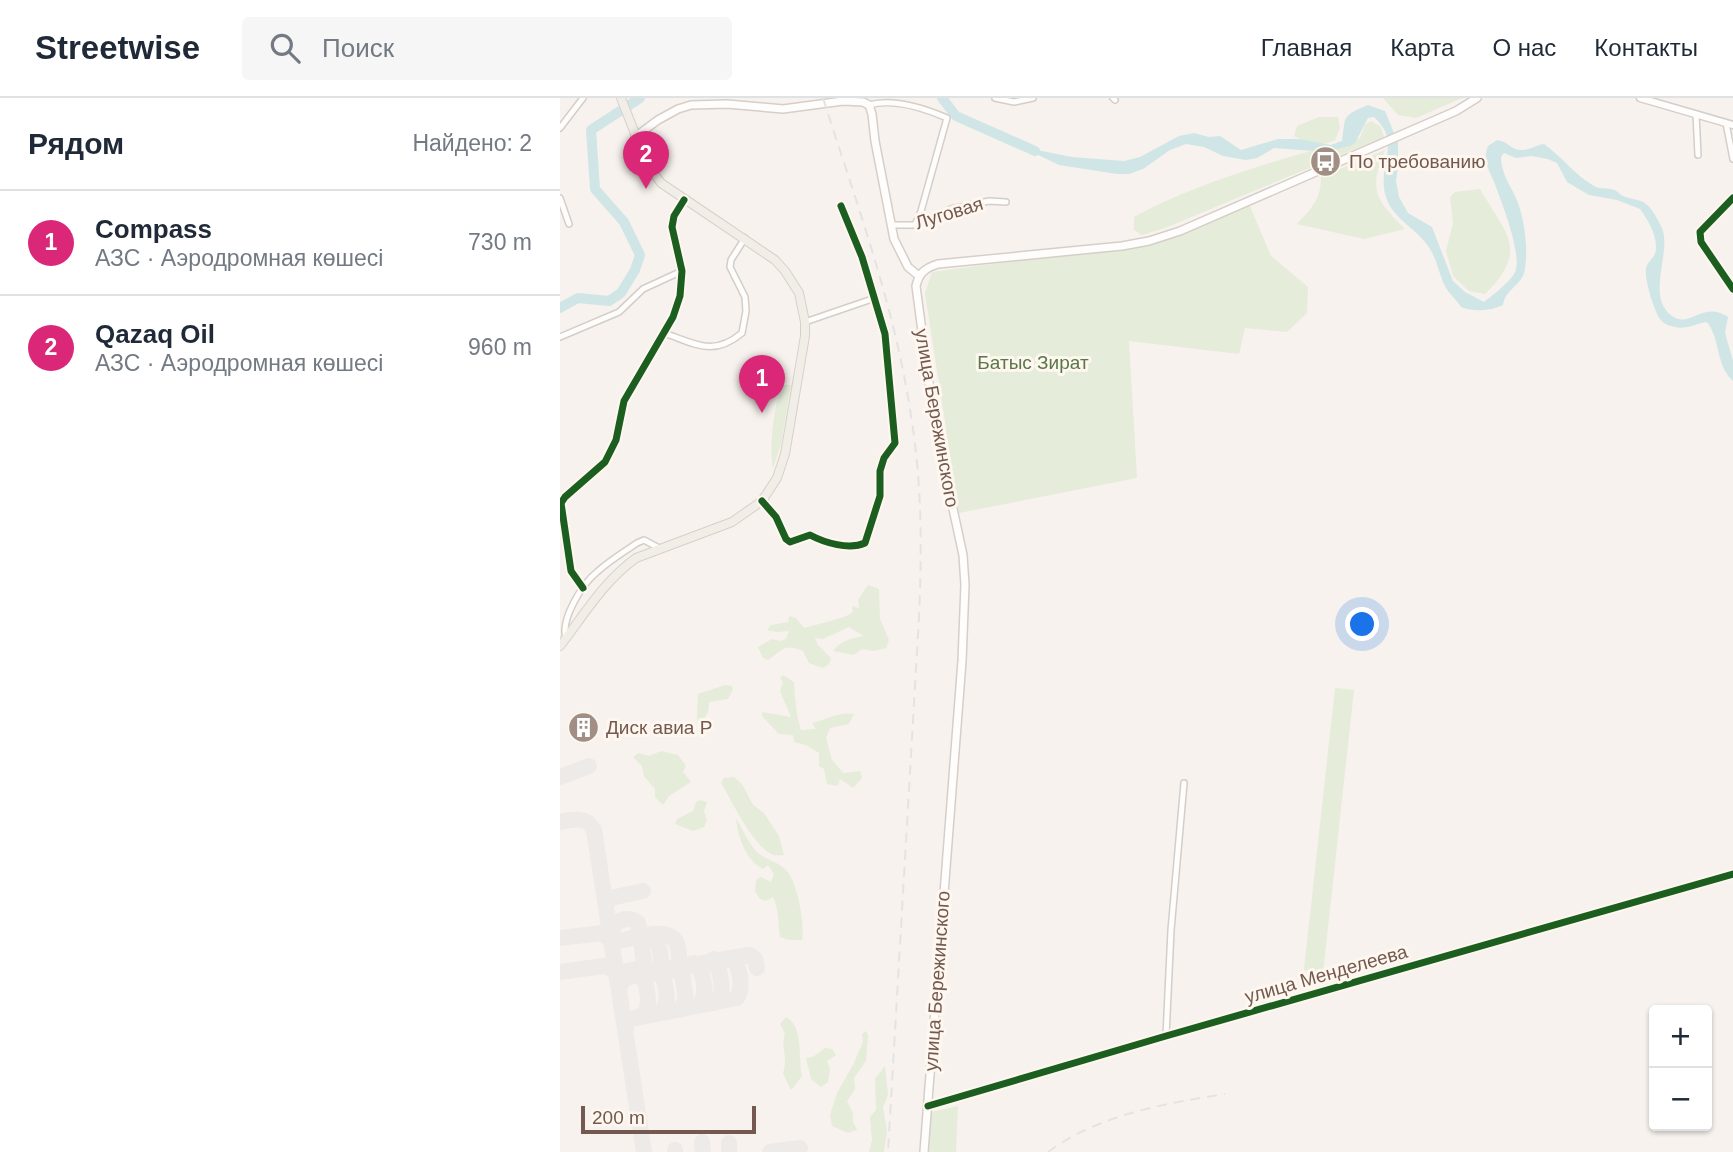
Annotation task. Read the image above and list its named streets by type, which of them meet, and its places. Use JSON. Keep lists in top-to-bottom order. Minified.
{"streets":{"main road":["улица Бережинского"],"street":["Луговая","улица Менделеева"]},"crossings":[["улица Бережинского","улица Менделеева"]],"parks":["Батыс Зират"],"places":{"bus stop":["По требованию"],"building":["Диск авиа Р"]},"scale_bar":"200 m","page":{"header":"Streetwise","search":"Поиск","nav":["Главная","Карта","О нас","Контакты"],"heading":["Рядом","Найдено: 2"],"pins":["2","1"],"list":[{"mark":"1","name":"Compass","note":"АЗС · Аэродромная көшесі","value":"730 m"},{"mark":"2","name":"Qazaq Oil","note":"АЗС · Аэродромная көшесі","value":"960 m"}],"map_buttons":["+","−"],"scale":"200 m"}}
